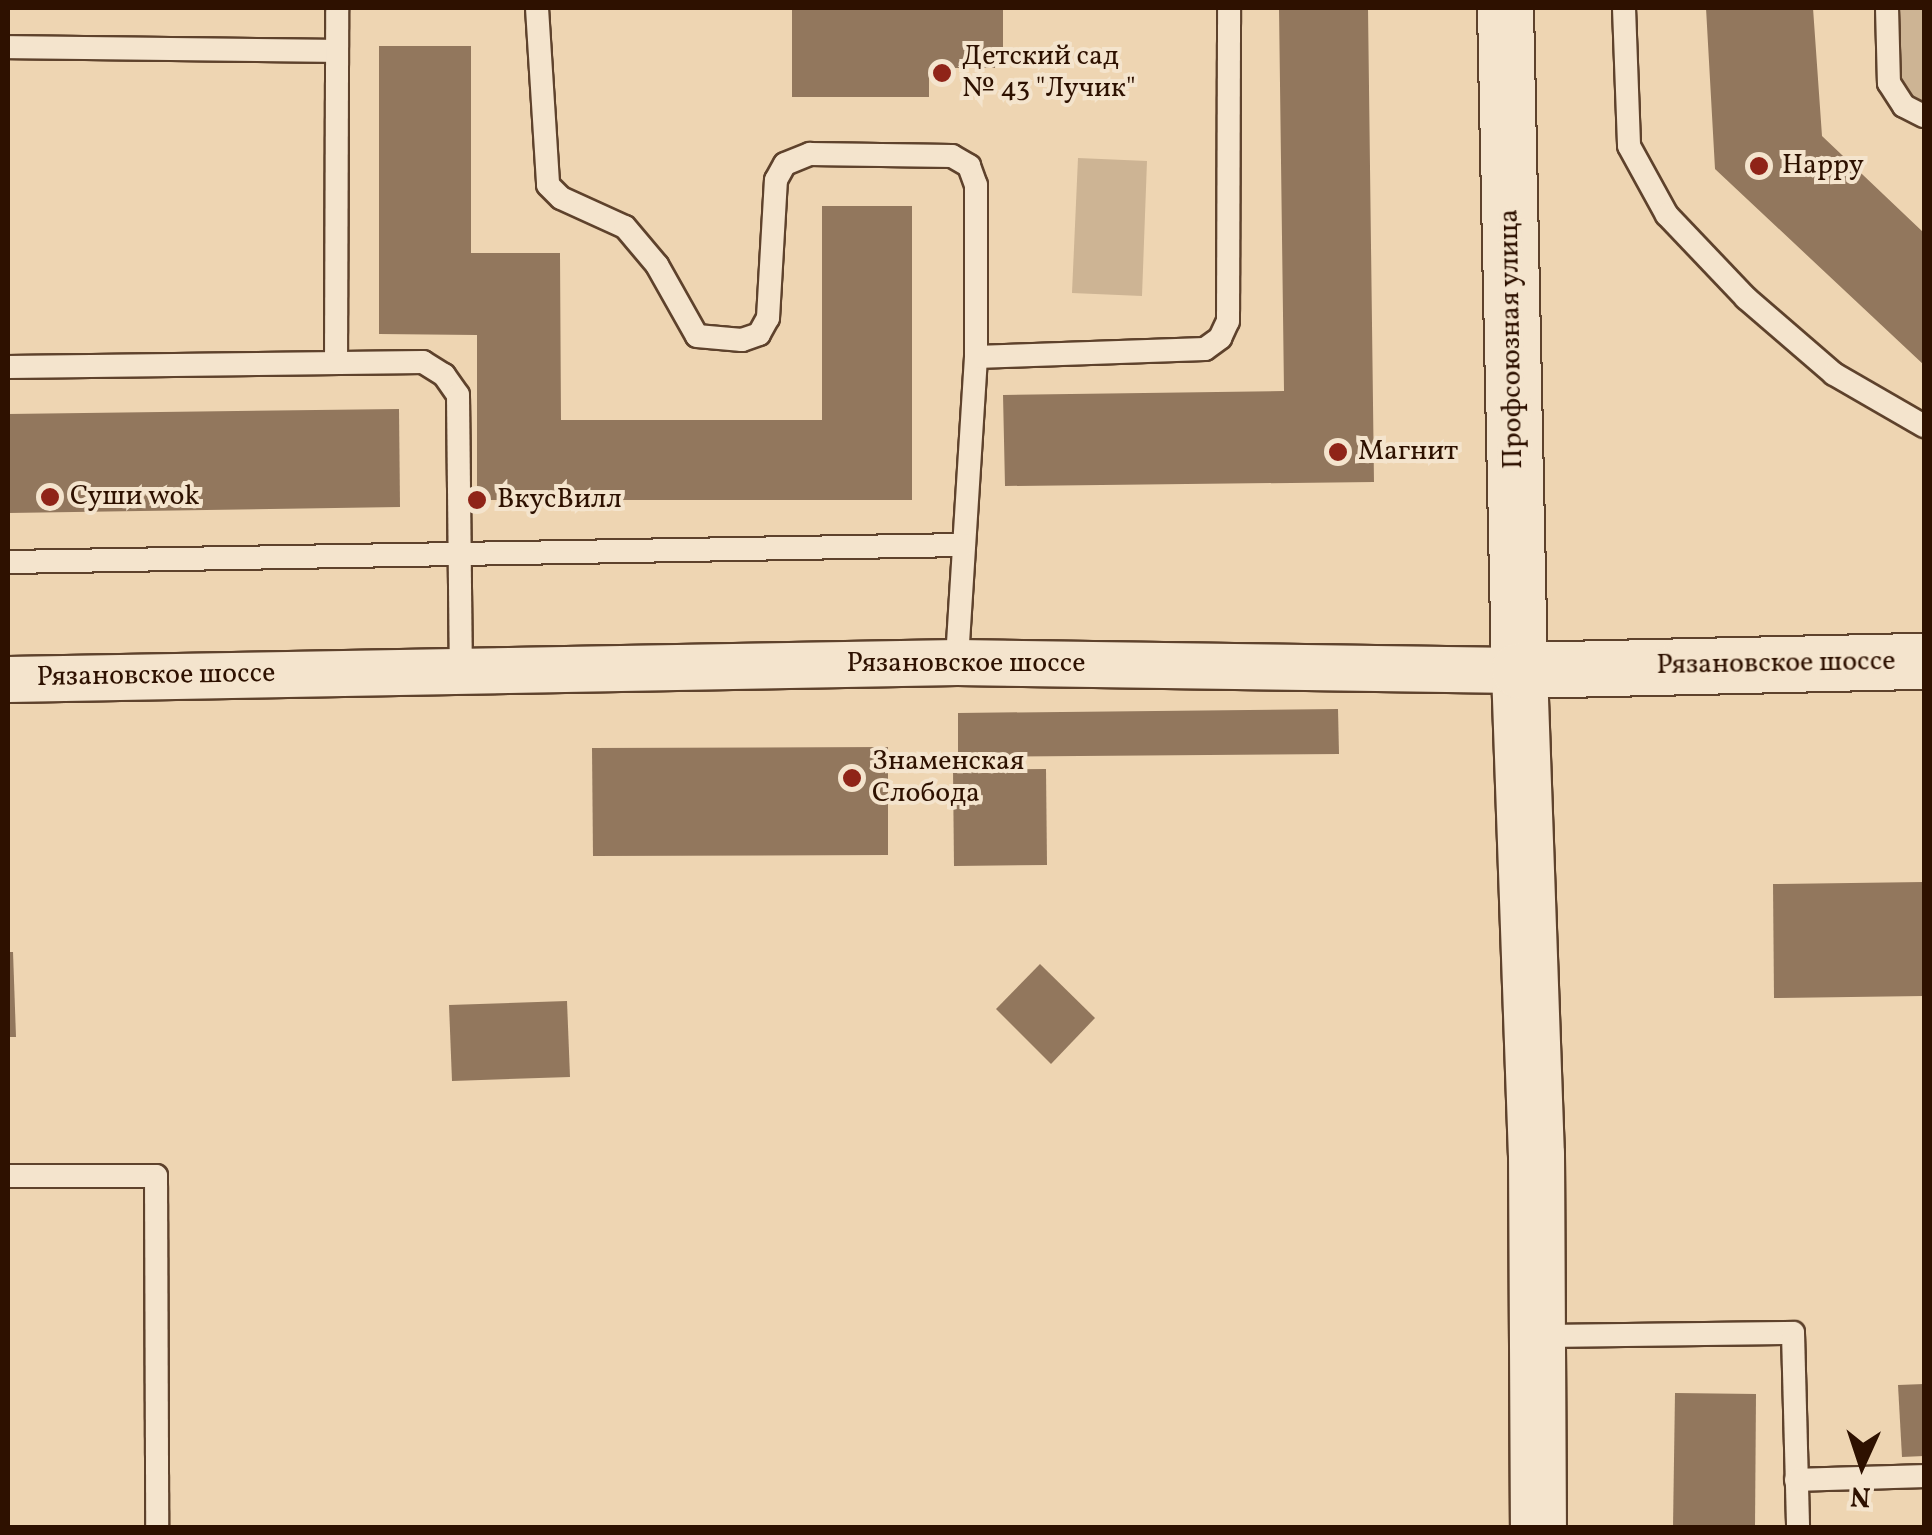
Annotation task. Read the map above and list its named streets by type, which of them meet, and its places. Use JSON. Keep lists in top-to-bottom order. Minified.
{"streets":{"main road":["Профсоюзная улица","Рязановское шоссе"]},"crossings":[["Профсоюзная улица","Рязановское шоссе"]],"places":["Детский сад № 43 \"Лучик\"","Happy","Магнит","Суши wok","ВкусВилл","Знаменская Слобода"],"north":"bottom"}
